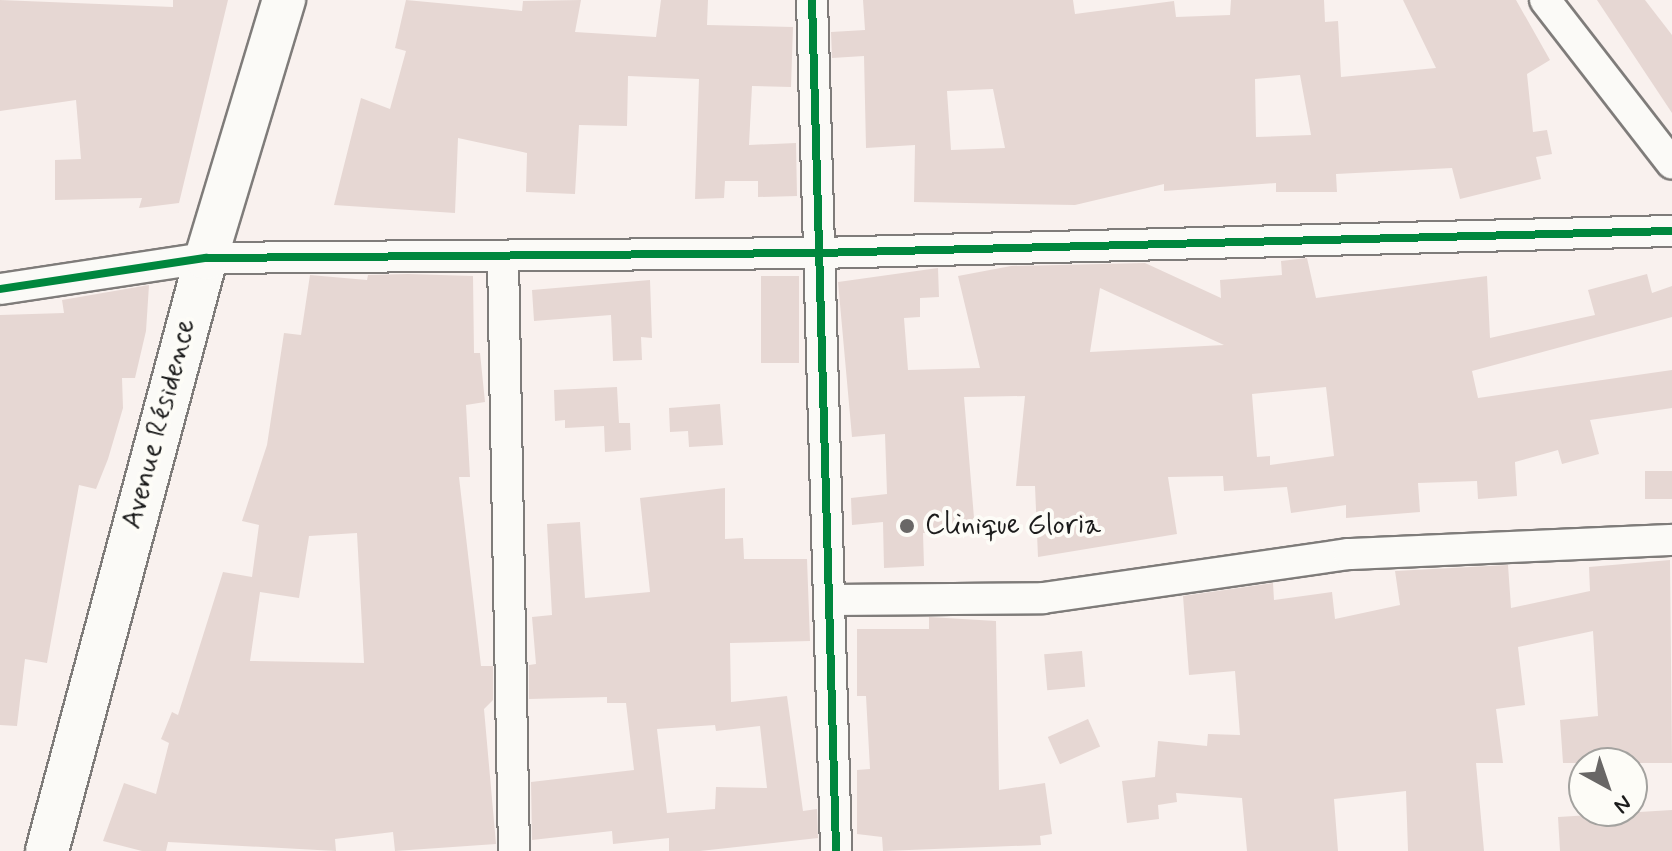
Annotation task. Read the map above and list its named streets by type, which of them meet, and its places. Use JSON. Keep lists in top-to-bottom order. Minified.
{"streets":{"main road":["Avenue Résidence"]},"places":["Clinique Gloria"],"north":"bottom right"}
